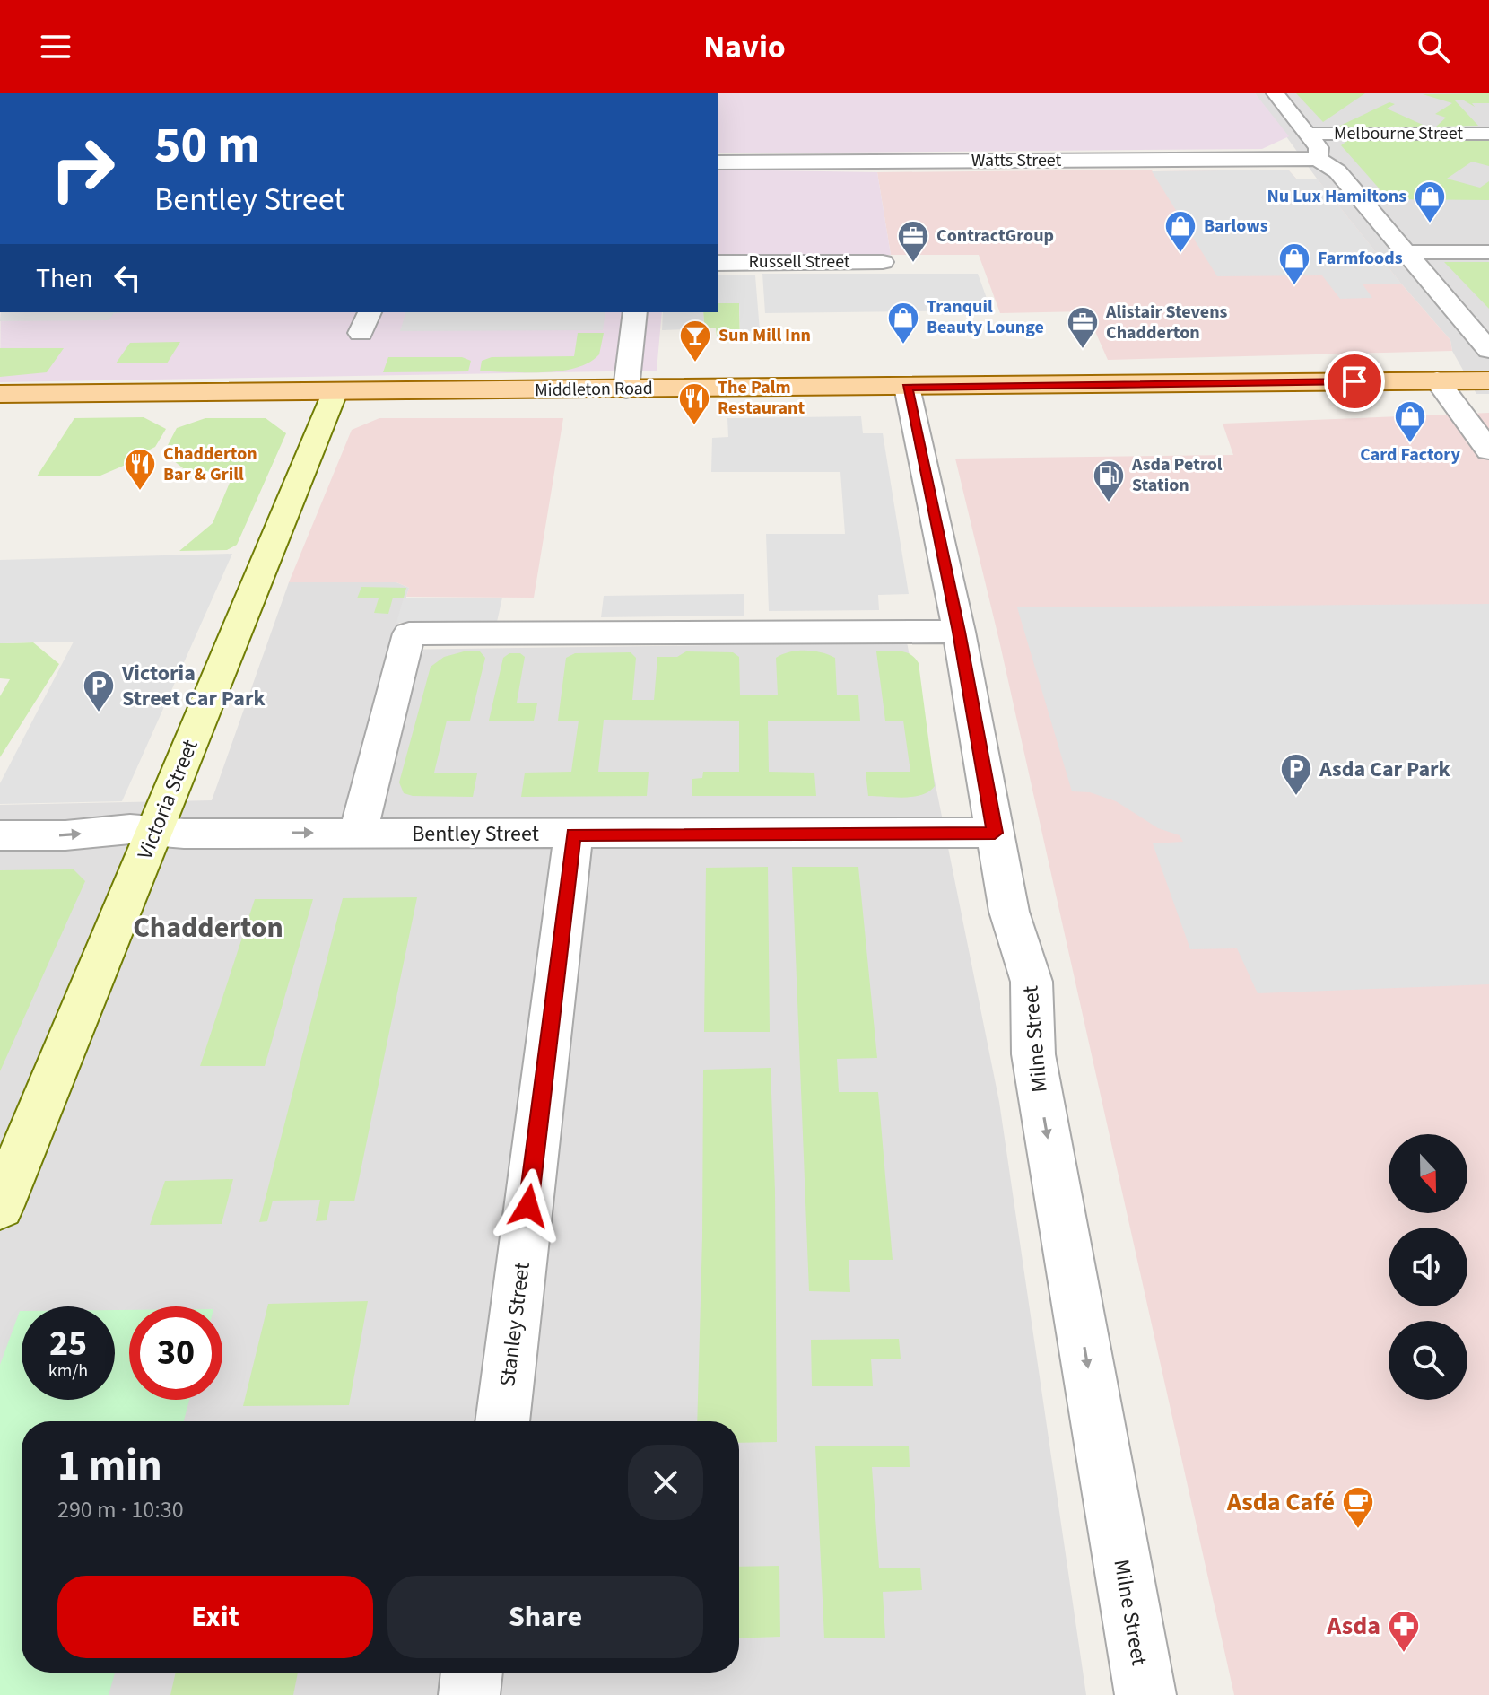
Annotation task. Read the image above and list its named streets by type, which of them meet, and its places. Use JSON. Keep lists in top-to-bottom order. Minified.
{"streets":{"main road":["Middleton Road"],"street":["Melbourne Street","Watts Street","Russell Street","Victoria Street","Bentley Street","Milne Street","Stanley Street"]},"crossings":[["Melbourne Street","Watts Street"],["Middleton Road","Victoria Street"],["Middleton Road","Milne Street"],["Victoria Street","Bentley Street"],["Bentley Street","Milne Street"],["Bentley Street","Stanley Street"]],"one_way":["Bentley Street","Milne Street"],"districts":["Chadderton"],"places":{"shop":["Nu Lux Hamiltons","Barlows","Farmfoods","Tranquil Beauty Lounge","Card Factory"],"office":["ContractGroup","Alistair Stevens Chadderton"],"bar":["Sun Mill Inn"],"restaurant":["The Palm Restaurant","Chadderton Bar & Grill"],"fuel station":["Asda Petrol Station"],"parking":["Victoria Street Car Park","Asda Car Park"],"cafe":["Asda Café"],"pharmacy":["Asda"]},"north":"bottom","page":{"header":"Navio","turn":["50 m","Bentley Street"],"then":"Then","speed":"25 km/h","limit":"30","heading":["1 min","290 m · 10:30"],"buttons":["Exit","Share"]}}
